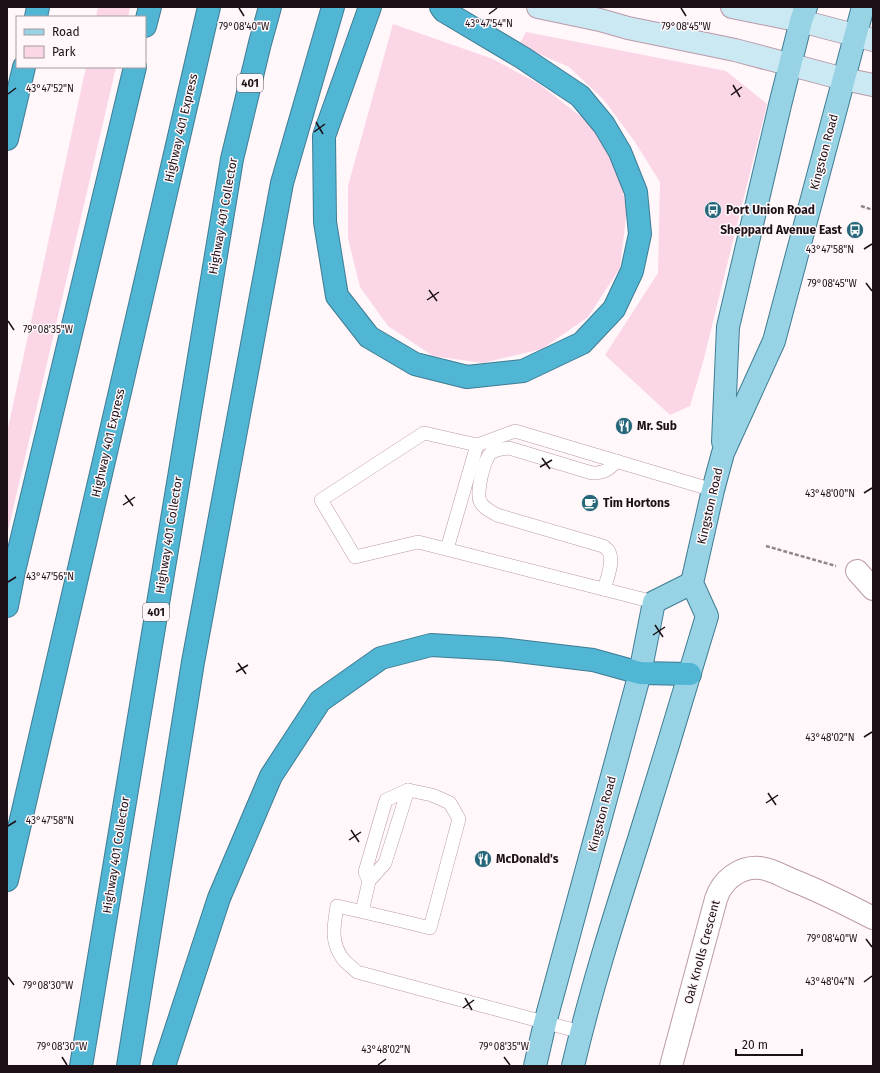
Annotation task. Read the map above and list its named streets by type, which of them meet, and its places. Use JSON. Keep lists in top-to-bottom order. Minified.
{"streets":{"highway":["401","Highway 401 Express","Highway 401 Collector"],"main road":["Kingston Road"],"street":["Oak Knolls Crescent"]},"places":{"bus stop":["Port Union Road","Sheppard Avenue East"],"restaurant":["Mr. Sub","McDonald's"],"cafe":["Tim Hortons"]},"legend":["Road","Park"],"scale_bar":"20 m","coordinates":["43°47'54\"N","79°08'45\"W","79°08'40\"W","43°47'52\"N","43°47'58\"N","79°08'35\"W","43°48'00\"N","43°47'56\"N","43°48'02\"N","43°48'04\"N","79°08'30\"W"]}
